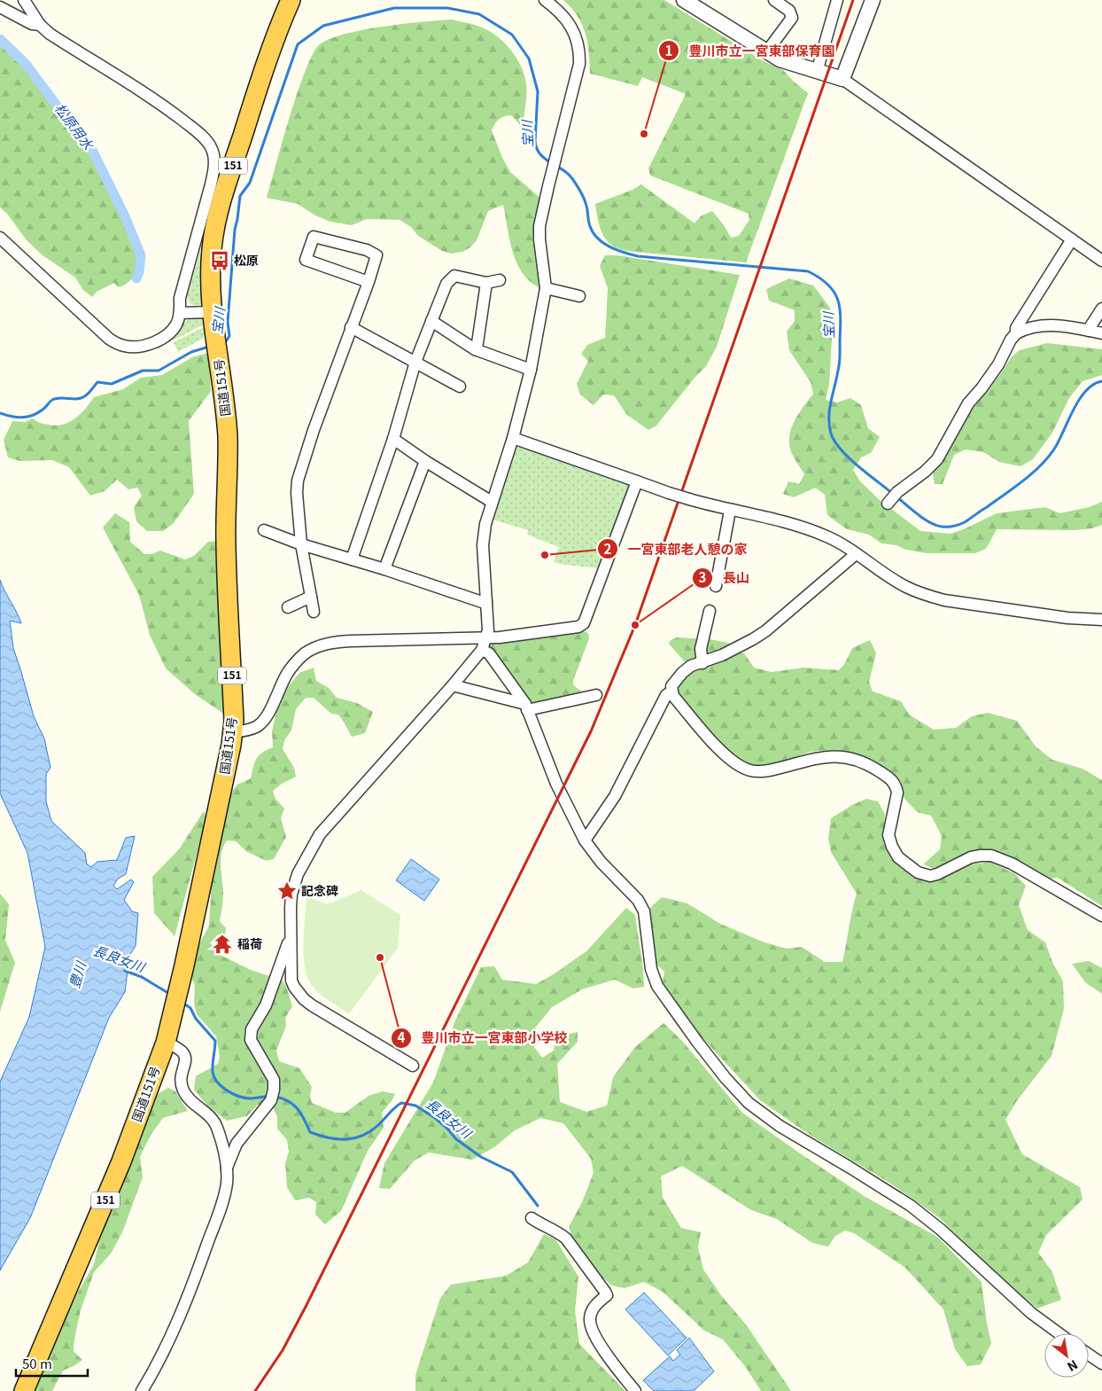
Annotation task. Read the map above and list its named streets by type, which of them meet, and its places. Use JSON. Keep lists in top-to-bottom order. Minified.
{"streets":{"highway":["151","国道151号"]},"water":["松原用水","宝川","長良女川","豊川"],"places":{"other":["豊川市立一宮東部保育園","一宮東部老人憩の家","長山","豊川市立一宮東部小学校"],"bus stop":["松原"],"place":["記念碑"],"temple":["稲荷"]},"scale_bar":"50 m","north":"bottom right"}
